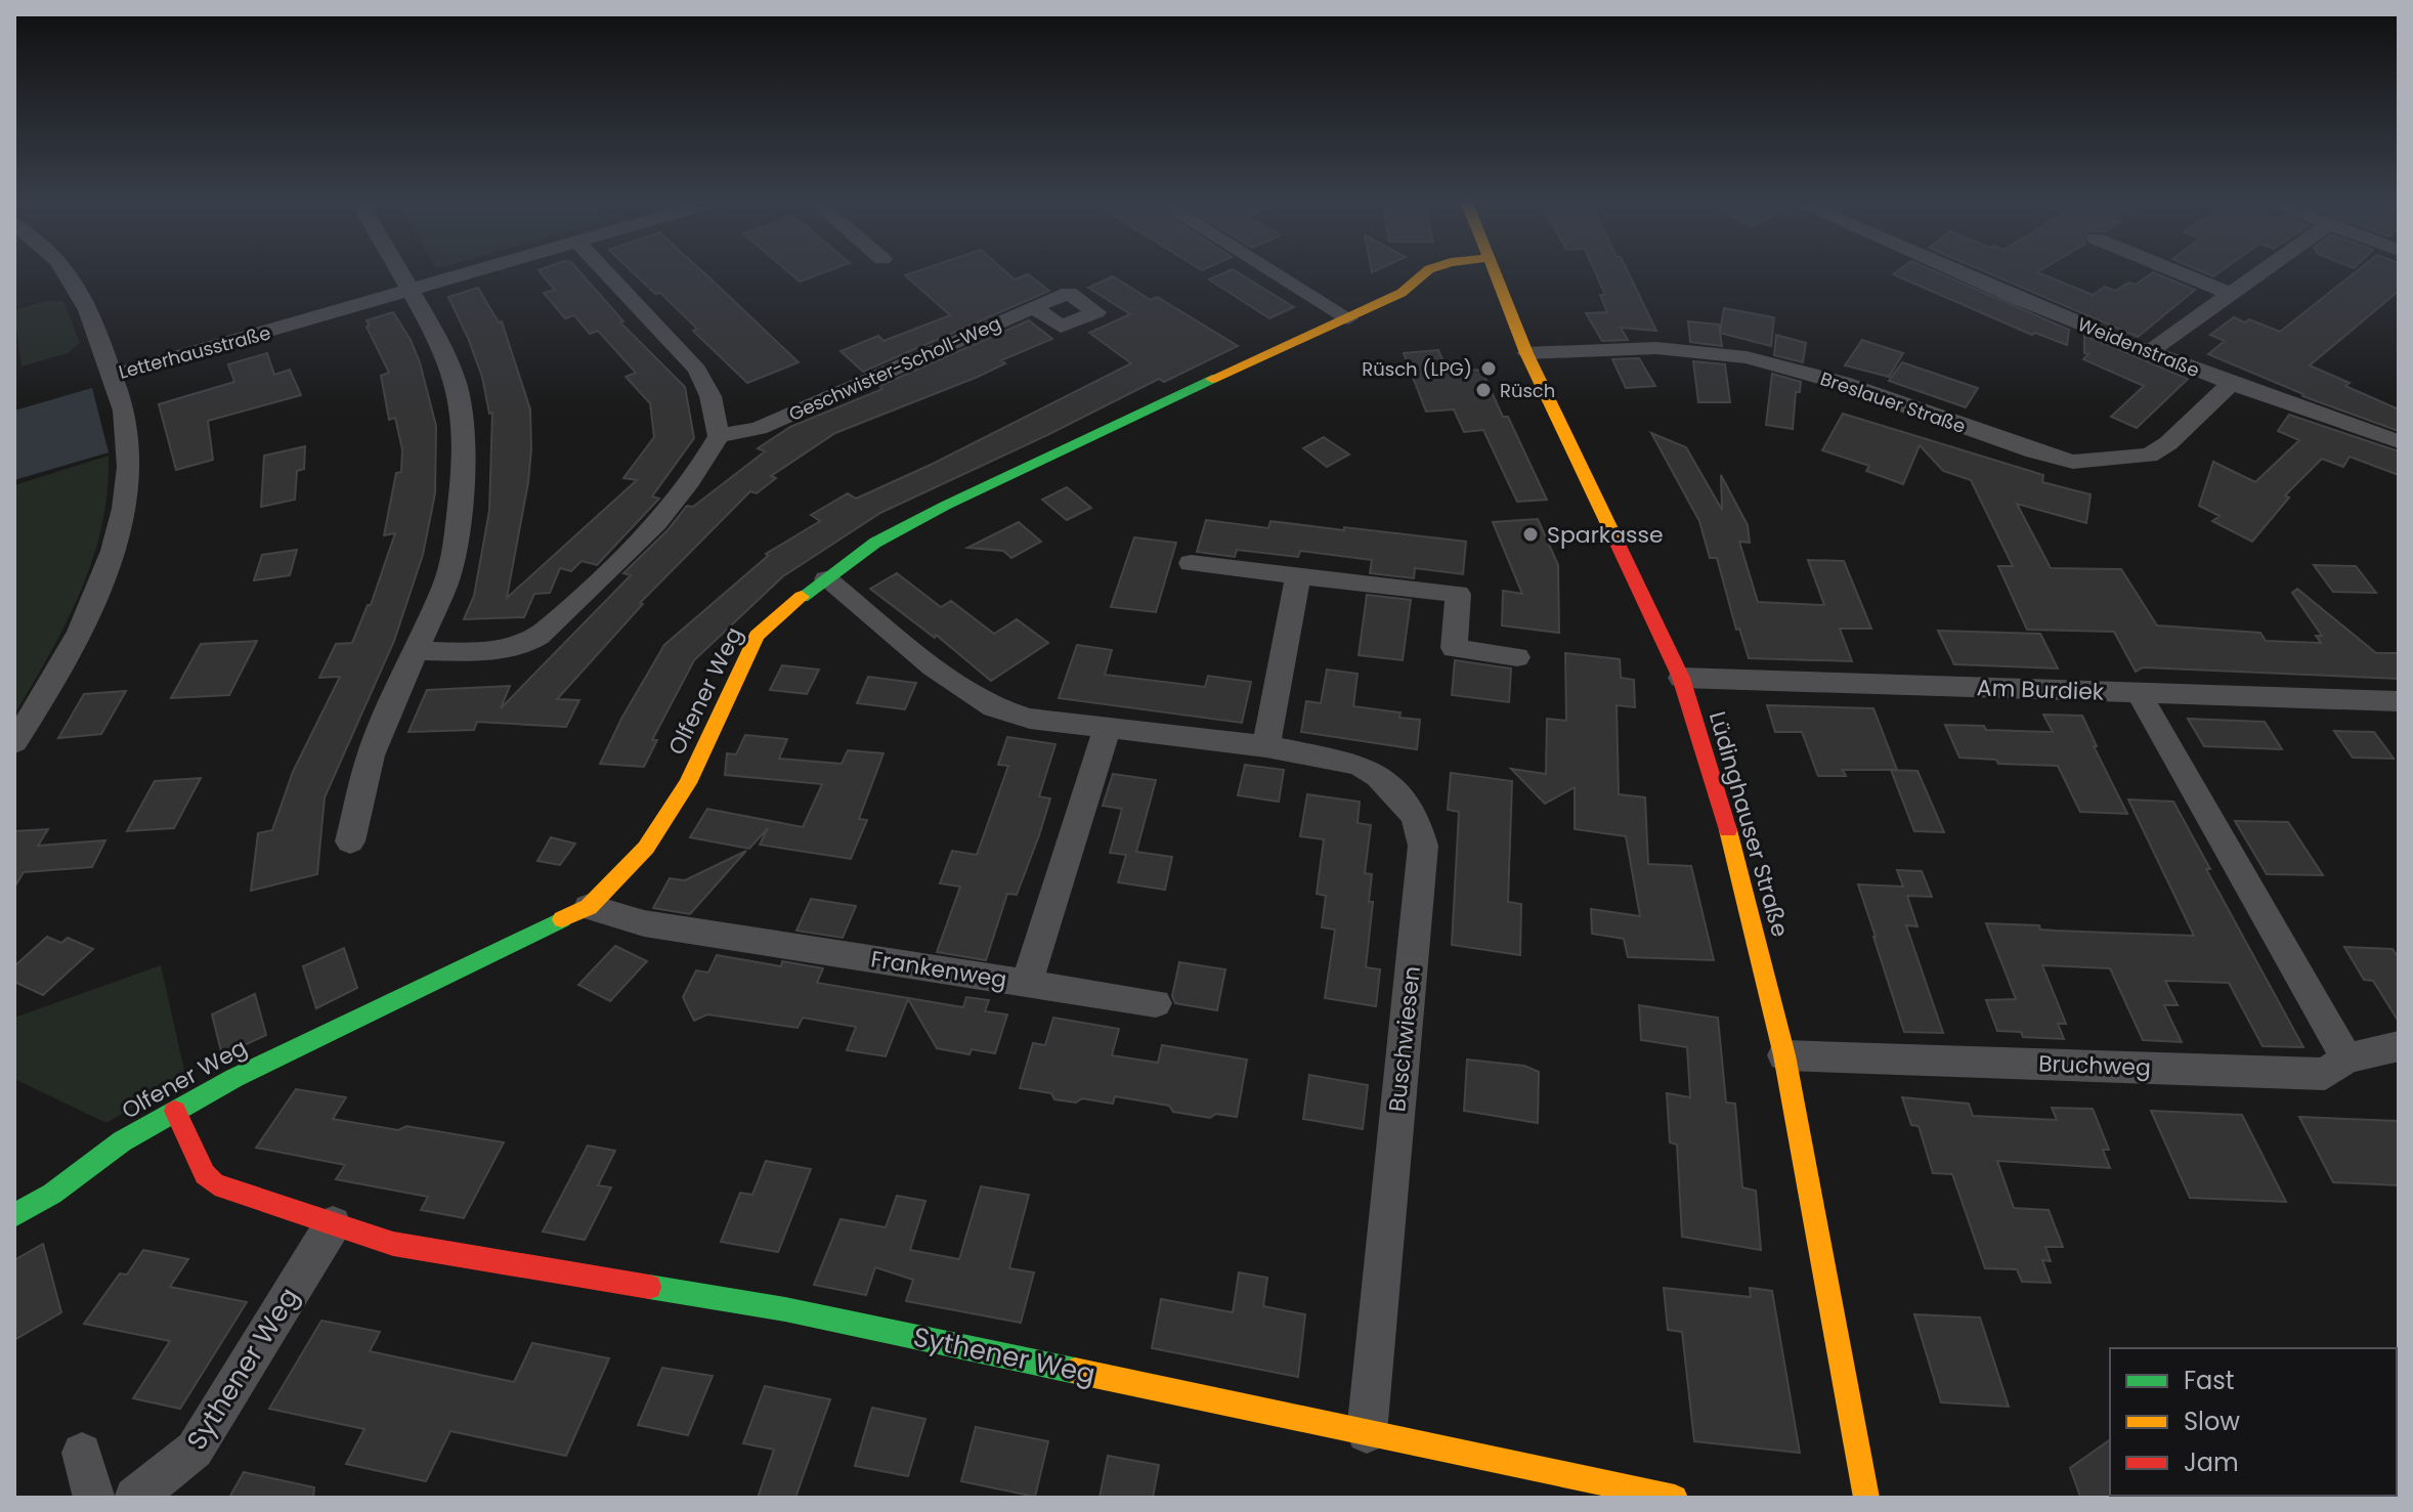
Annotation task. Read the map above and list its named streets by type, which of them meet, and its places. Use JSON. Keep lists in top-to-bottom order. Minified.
{"streets":{"street":["Weidenstraße","Letterhausstraße","Geschwister-Scholl-Weg","Breslauer Straße","Am Burdiek","Olfener Weg","Lüdinghauser Straße","Frankenweg","Buschwiesen","Bruchweg","Sythener Weg"]},"crossings":[["Weidenstraße","Breslauer Straße"],["Breslauer Straße","Lüdinghauser Straße"],["Am Burdiek","Lüdinghauser Straße"],["Olfener Weg","Frankenweg"],["Olfener Weg","Buschwiesen"],["Olfener Weg","Sythener Weg"],["Lüdinghauser Straße","Bruchweg"],["Frankenweg","Buschwiesen"],["Buschwiesen","Sythener Weg"]],"places":["Rüsch (LPG)","Rüsch","Sparkasse"],"legend":["Fast","Slow","Jam"]}
